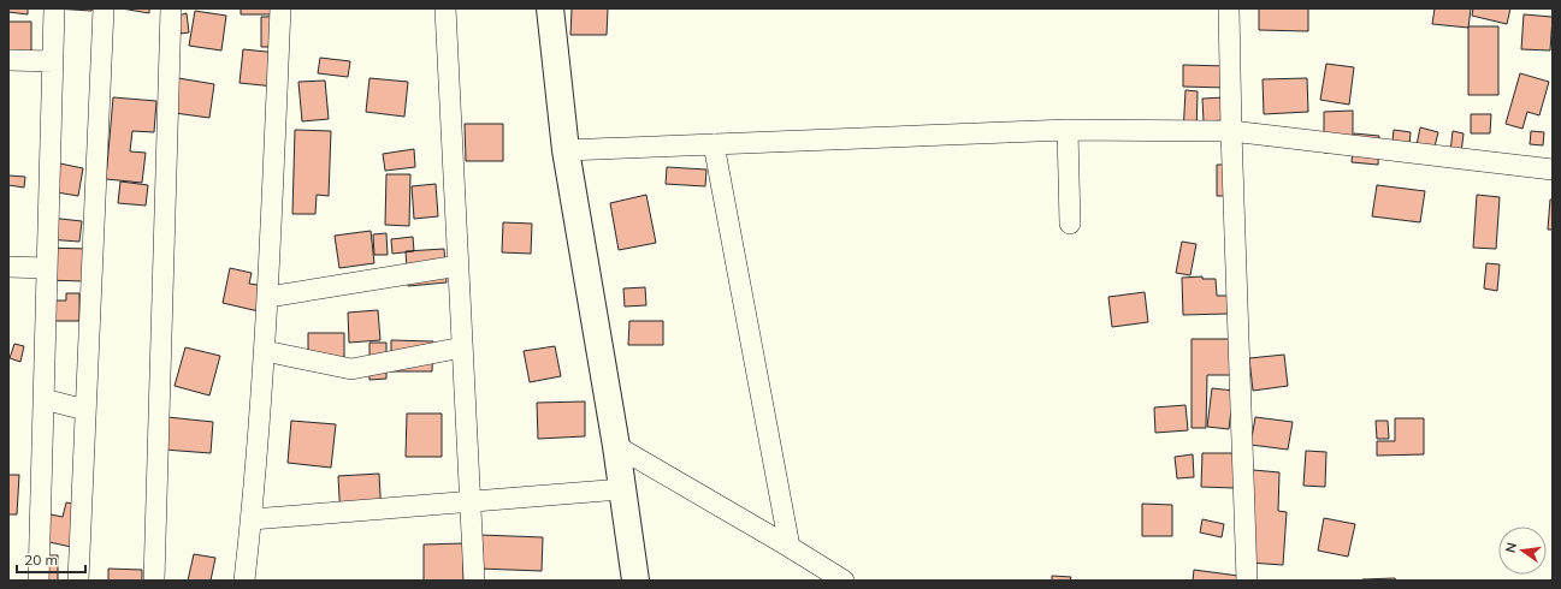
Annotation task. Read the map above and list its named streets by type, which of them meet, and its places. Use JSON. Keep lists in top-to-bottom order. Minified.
{"scale_bar":"20 m","north":"left"}
